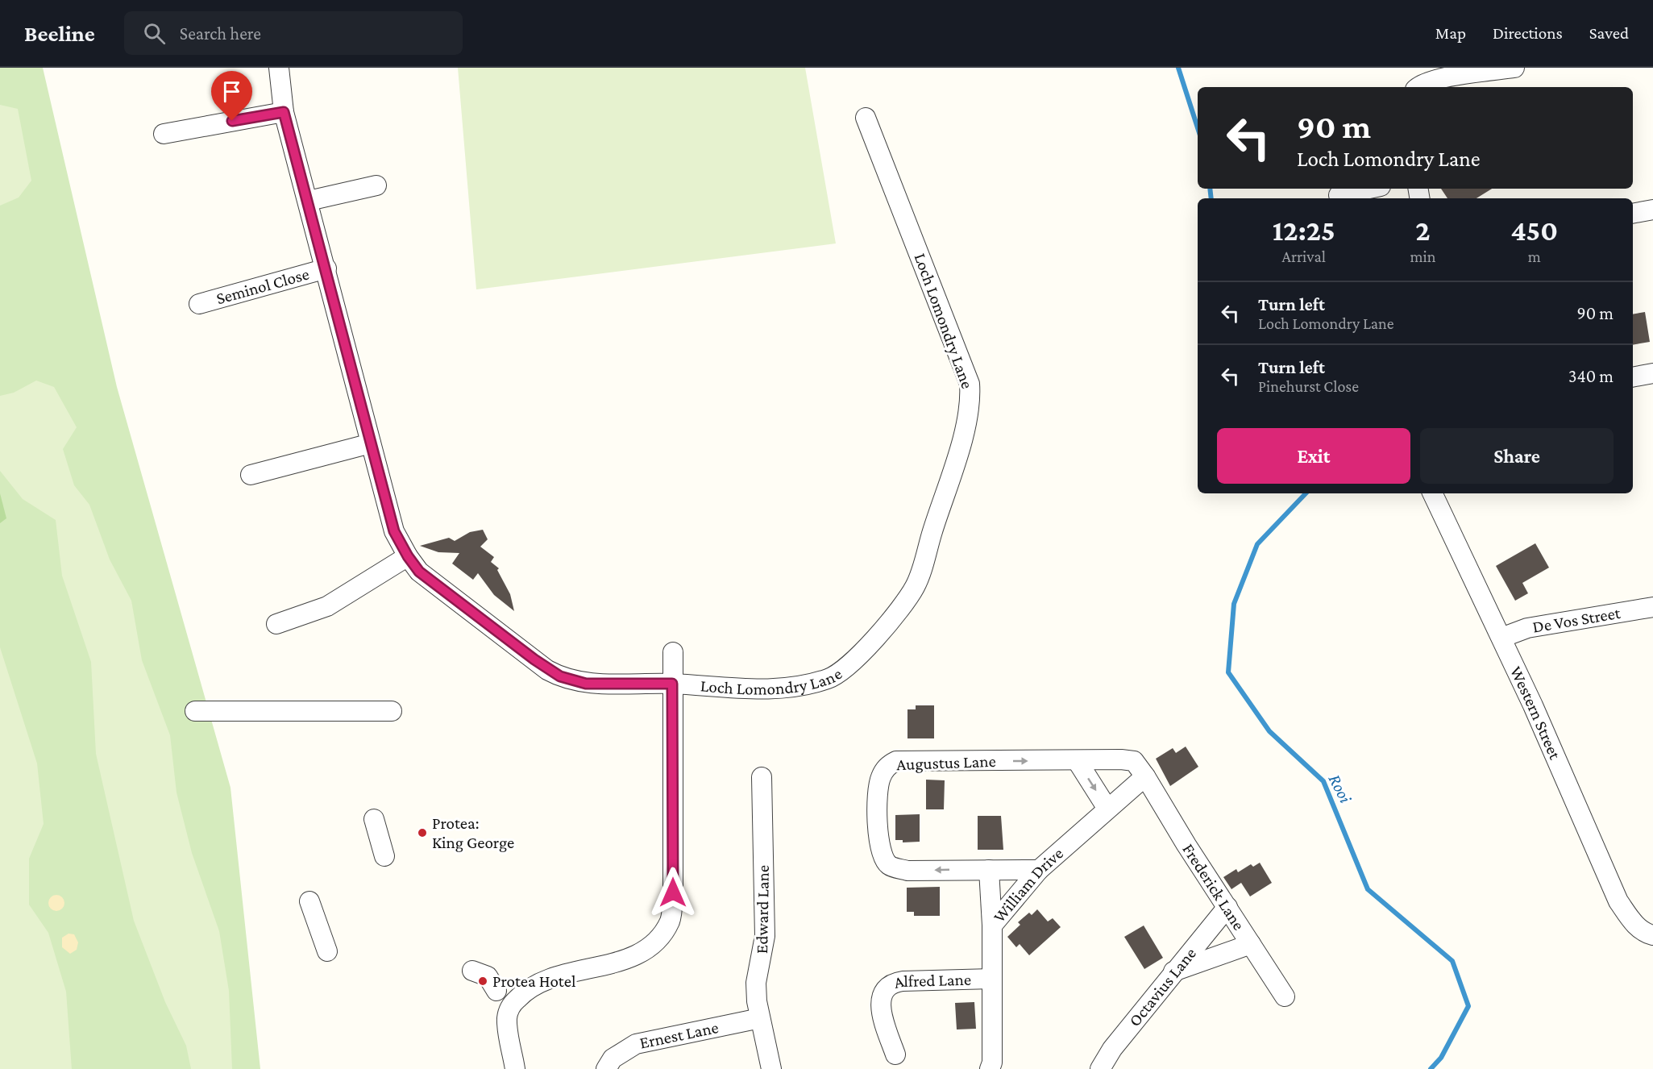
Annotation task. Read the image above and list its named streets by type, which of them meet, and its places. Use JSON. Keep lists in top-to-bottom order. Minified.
{"streets":{"street":["Seminol Close","Loch Lomondry Lane","De Vos Street","Western Street","Augustus Lane","William Drive","Frederick Lane","Edward Lane","Alfred Lane","Octavius Lane","Ernest Lane"]},"crossings":[["Seminol Close","Loch Lomondry Lane"],["De Vos Street","Western Street"],["Augustus Lane","William Drive"],["Augustus Lane","Frederick Lane"],["William Drive","Frederick Lane"],["William Drive","Alfred Lane"],["Frederick Lane","Octavius Lane"],["Edward Lane","Ernest Lane"]],"water":["Rooi"],"places":["Protea: King George","Protea Hotel"],"page":{"header":"Beeline","search":"Search here","nav":["Map","Directions","Saved"],"turn":["90 m","Loch Lomondry Lane"],"eta":["12:25","Arrival","2","min","450","m"],"list":[{"name":"Turn left","note":"Loch Lomondry Lane","value":"90 m"},{"name":"Turn left","note":"Pinehurst Close","value":"340 m"}],"buttons":["Exit","Share"]}}
